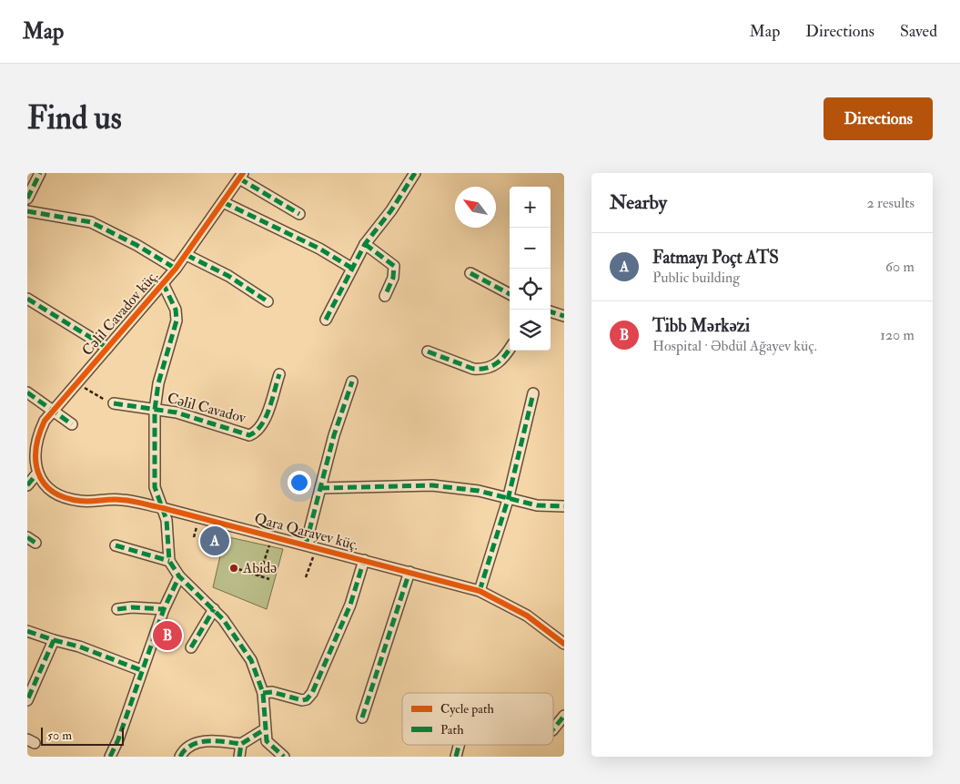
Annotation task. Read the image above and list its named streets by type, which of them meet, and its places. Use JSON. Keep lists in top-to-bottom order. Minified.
{"streets":{"street":["Cəlil Cavadov küç.","Cəlil Cavadov","Qara Qarayev küç."]},"crossings":[["Cəlil Cavadov küç.","Qara Qarayev küç."]],"places":["Abidə"],"legend":["Cycle path","Path"],"scale_bar":"50 m","north":"top left","page":{"header":"Map","nav":["Map","Directions","Saved"],"buttons":"Directions","title":"Find us","heading":["Nearby","2 results"],"map_buttons":["+","−"],"list":[{"mark":"A","name":"Fatmayı Poçt ATS","note":"Public building","value":"60 m"},{"mark":"B","name":"Tibb Mərkəzi","note":"Hospital · Əbdül Ağayev küç.","value":"120 m"}],"pins":["A","B"],"scale":"50 m"}}
